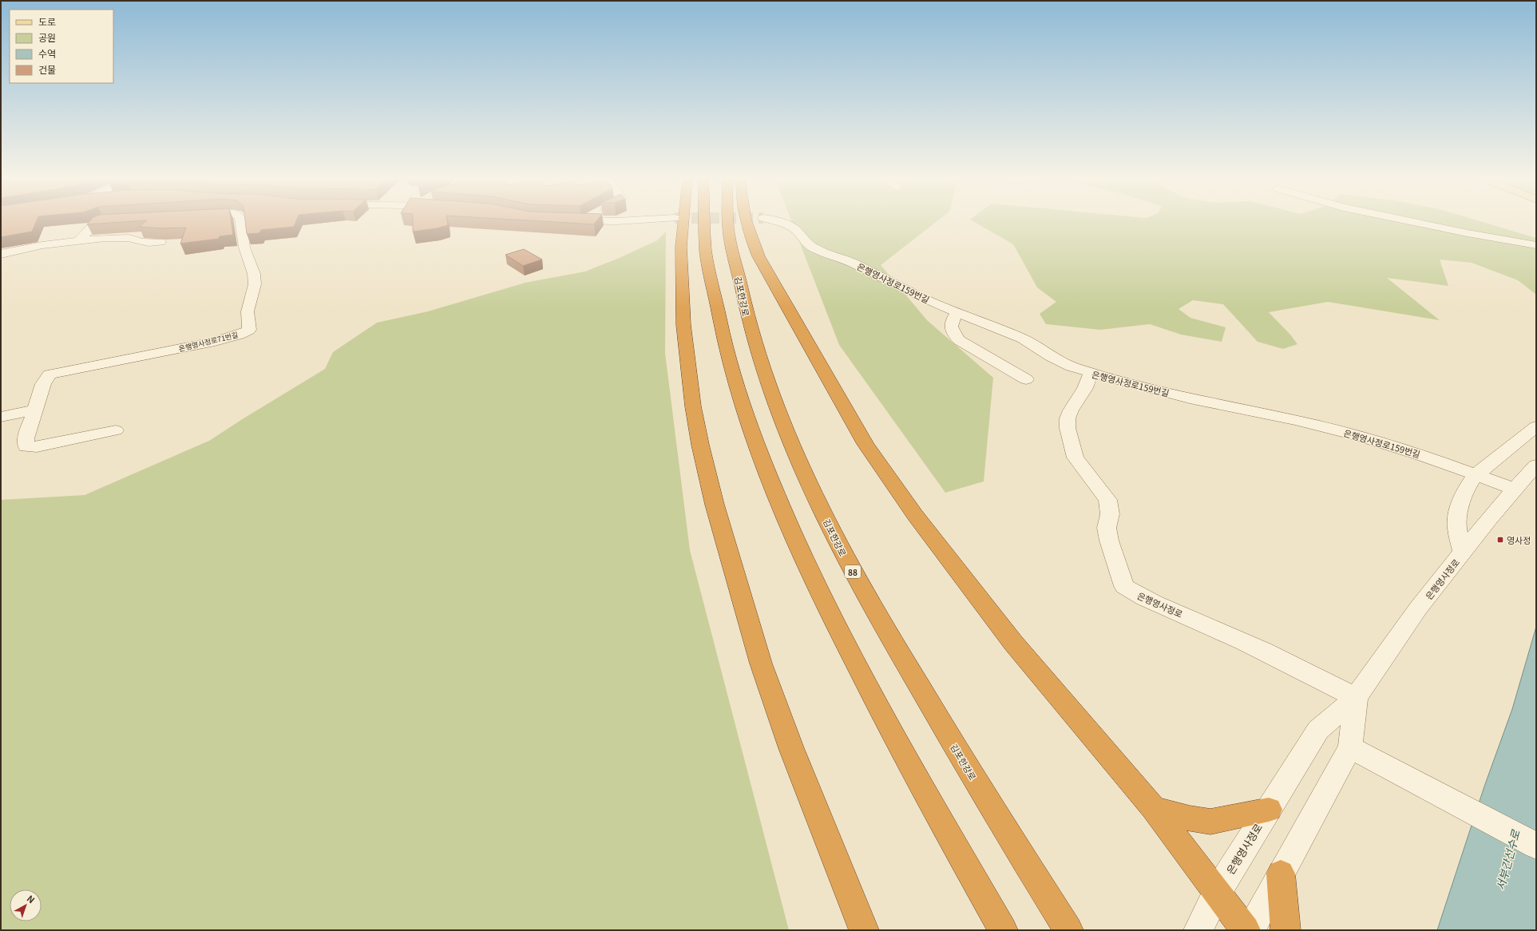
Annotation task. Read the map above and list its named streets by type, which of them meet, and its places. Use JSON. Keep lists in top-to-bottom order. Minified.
{"streets":{"highway":["김포한강로","88"],"street":["은행영사정로159번길","은행영사정로71번길","은행영사정로"]},"crossings":[["은행영사정로159번길","은행영사정로"]],"water":["서부간선수로"],"places":{"transit":["영사정"]},"legend":["도로","공원","수역","건물"],"north":"top right"}
